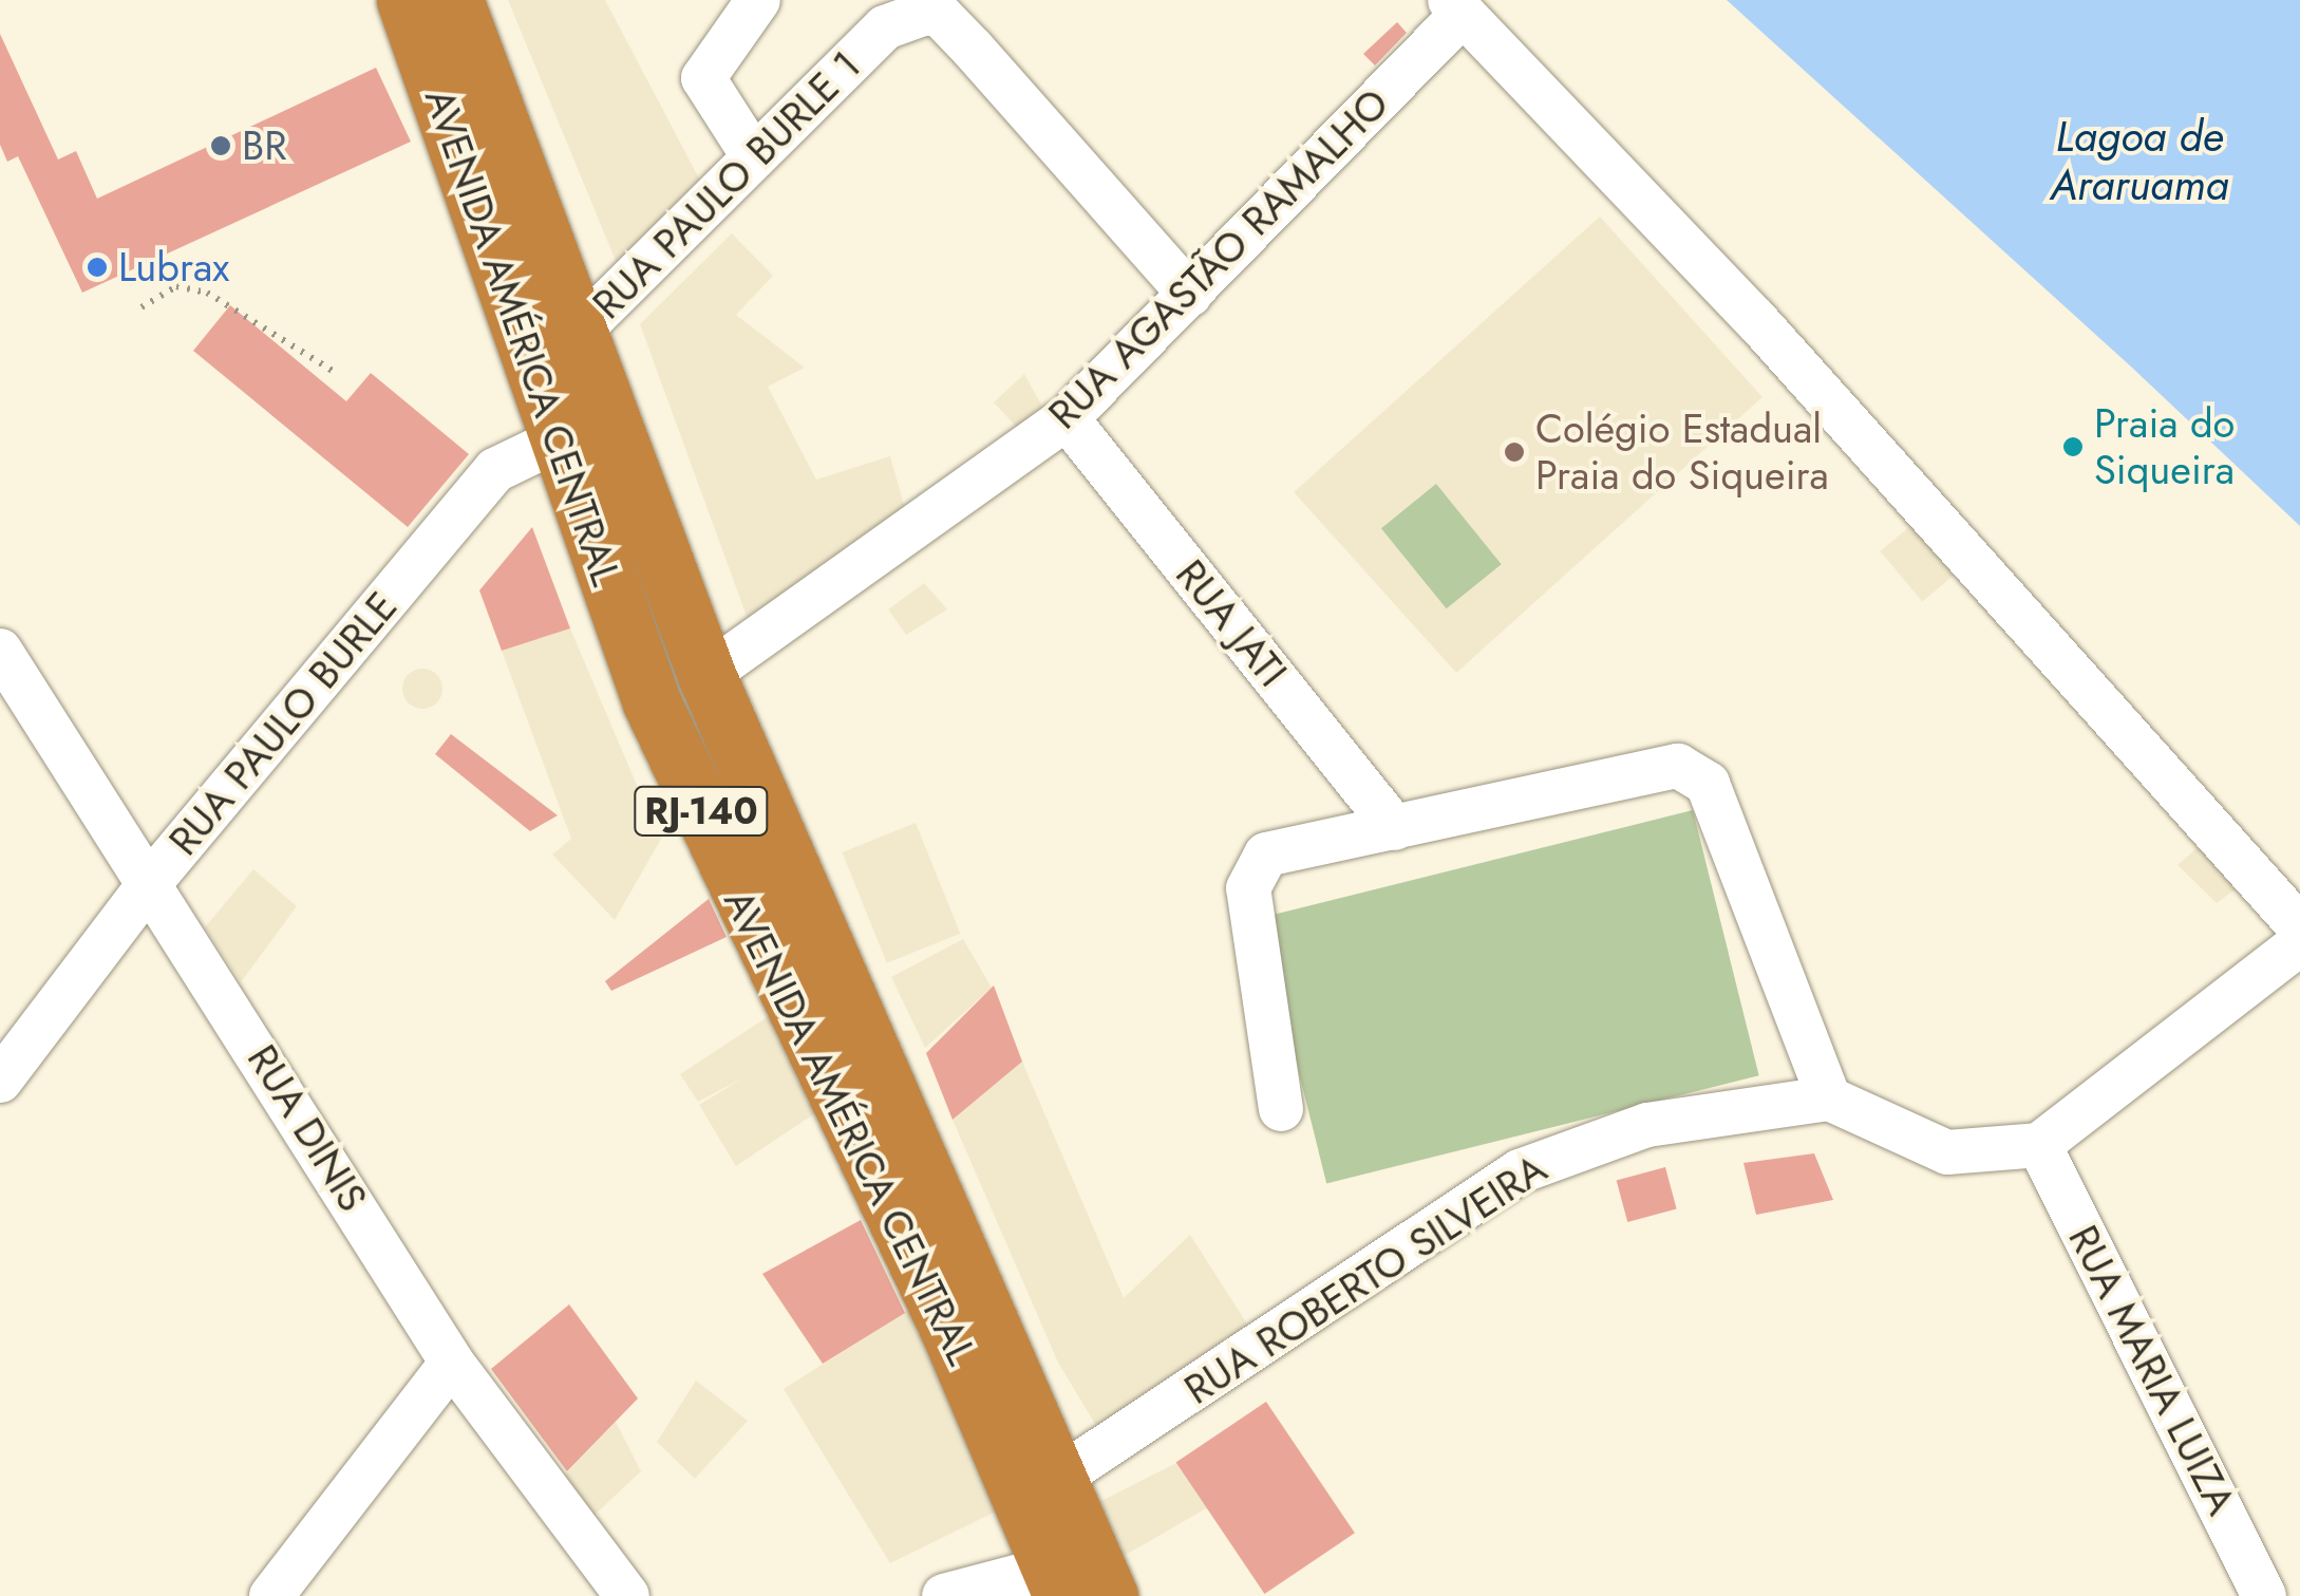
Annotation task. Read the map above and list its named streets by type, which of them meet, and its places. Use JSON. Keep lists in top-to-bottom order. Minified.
{"streets":{"highway":["AVENIDA AMÉRICA CENTRAL","RJ-140"],"street":["RUA PAULO BURLE 1","RUA AGASTÃO RAMALHO","RUA JATI","RUA PAULO BURLE","RUA DINIS","RUA ROBERTO SILVEIRA","RUA MARIA LUIZA"]},"crossings":[["RUA PAULO BURLE 1","RUA AGASTÃO RAMALHO"],["RUA PAULO BURLE 1","AVENIDA AMÉRICA CENTRAL"],["RUA AGASTÃO RAMALHO","AVENIDA AMÉRICA CENTRAL"],["RUA AGASTÃO RAMALHO","RUA JATI"],["AVENIDA AMÉRICA CENTRAL","RUA PAULO BURLE"],["AVENIDA AMÉRICA CENTRAL","RUA ROBERTO SILVEIRA"],["RUA PAULO BURLE","RUA DINIS"]],"water":["Lagoa de Araruama"],"places":["BR","Lubrax","Praia do Siqueira","Colégio Estadual Praia do Siqueira"]}
